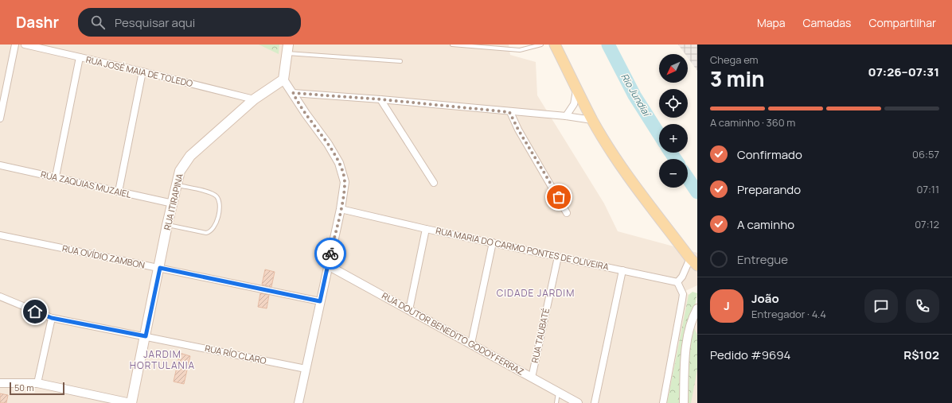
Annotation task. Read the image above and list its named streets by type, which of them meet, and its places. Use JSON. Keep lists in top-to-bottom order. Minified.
{"streets":{"main road":["RUA ITIRAPINA"],"street":["RUA JOSÉ MAIA DE TOLEDO","RUA ZAQUIAS MUZAIEL","RUA MARIA DO CARMO PONTES DE OLIVEIRA","RUA OVÍDIO ZAMBON","RUA DOUTOR BENEDITO GODOY FERRAZ","RUA TAUBATÉ","RUA RÍO CLARO"]},"crossings":[["RUA JOSÉ MAIA DE TOLEDO","RUA ITIRAPINA"],["RUA ZAQUIAS MUZAIEL","RUA ITIRAPINA"],["RUA ITIRAPINA","RUA OVÍDIO ZAMBON"],["RUA ITIRAPINA","RUA RÍO CLARO"],["RUA MARIA DO CARMO PONTES DE OLIVEIRA","RUA TAUBATÉ"],["RUA DOUTOR BENEDITO GODOY FERRAZ","RUA TAUBATÉ"]],"districts":["CIDADE JARDIM","JARDIM HORTULANIA"],"water":["Rio Jundiaí"],"scale_bar":"50 m","north":"bottom left","page":{"header":"Dashr","search":"Pesquisar aqui","nav":["Mapa","Camadas","Compartilhar"],"heading":["3 min","Chega em","07:26–07:31"],"panel":["João","Entregador · 4.4","Pedido #9694","R$102"],"map_buttons":["+","−"],"bar":"A caminho · 360 m","list":[["Confirmado","06:57"],["Preparando","07:11"],["A caminho","07:12"],"Entregue"],"round":"J","scale":"50 m"}}
